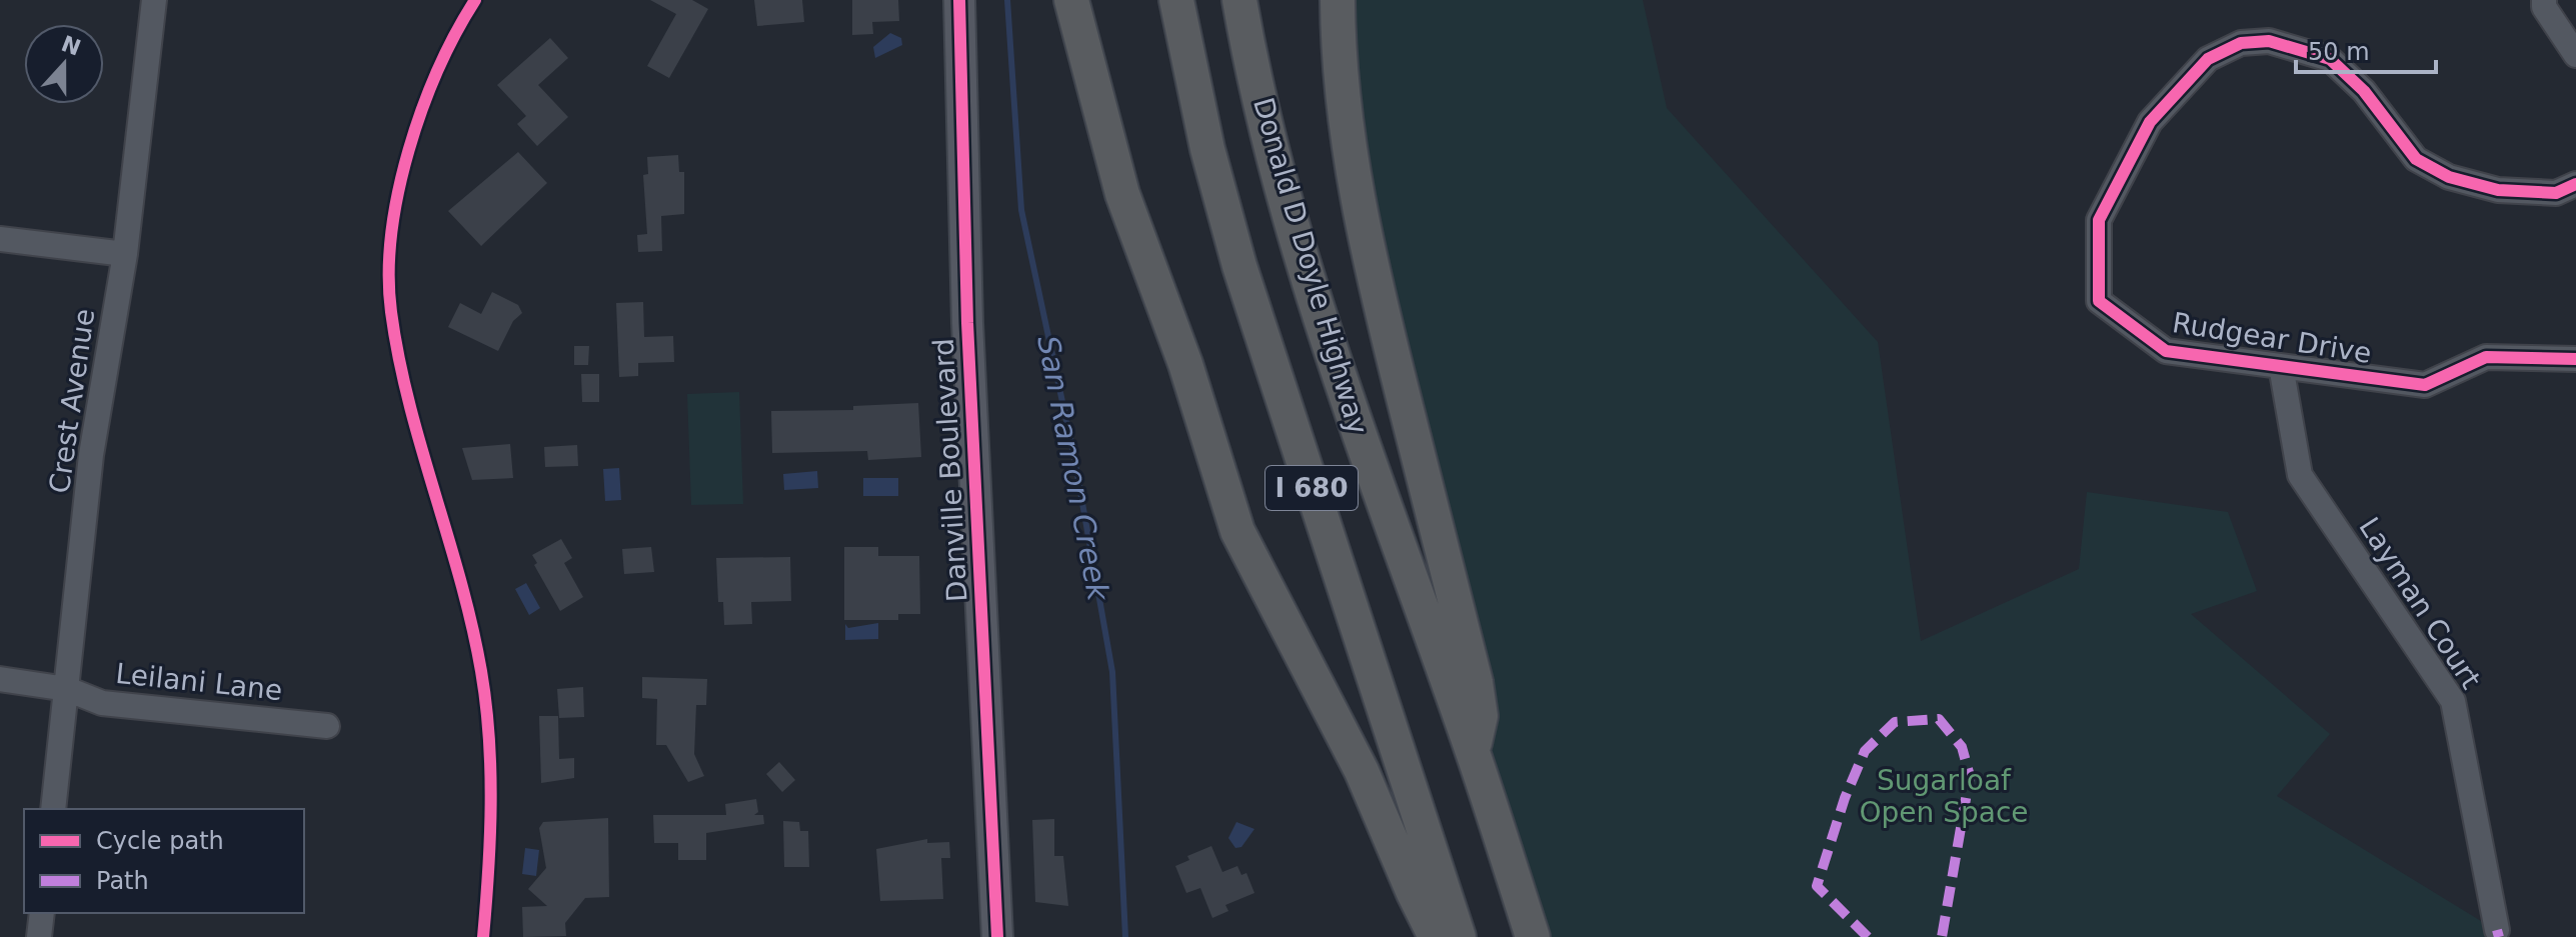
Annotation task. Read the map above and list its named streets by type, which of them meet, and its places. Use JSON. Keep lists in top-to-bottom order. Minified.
{"streets":{"highway":["Donald D Doyle Highway","I 680"],"main road":["Danville Boulevard"],"street":["Rudgear Drive","Crest Avenue","Layman Court","Leilani Lane"]},"crossings":[["Rudgear Drive","Layman Court"],["Crest Avenue","Leilani Lane"]],"water":["San Ramon Creek"],"parks":["Sugarloaf Open Space"],"legend":["Cycle path","Path"],"scale_bar":"50 m","north":"top"}
